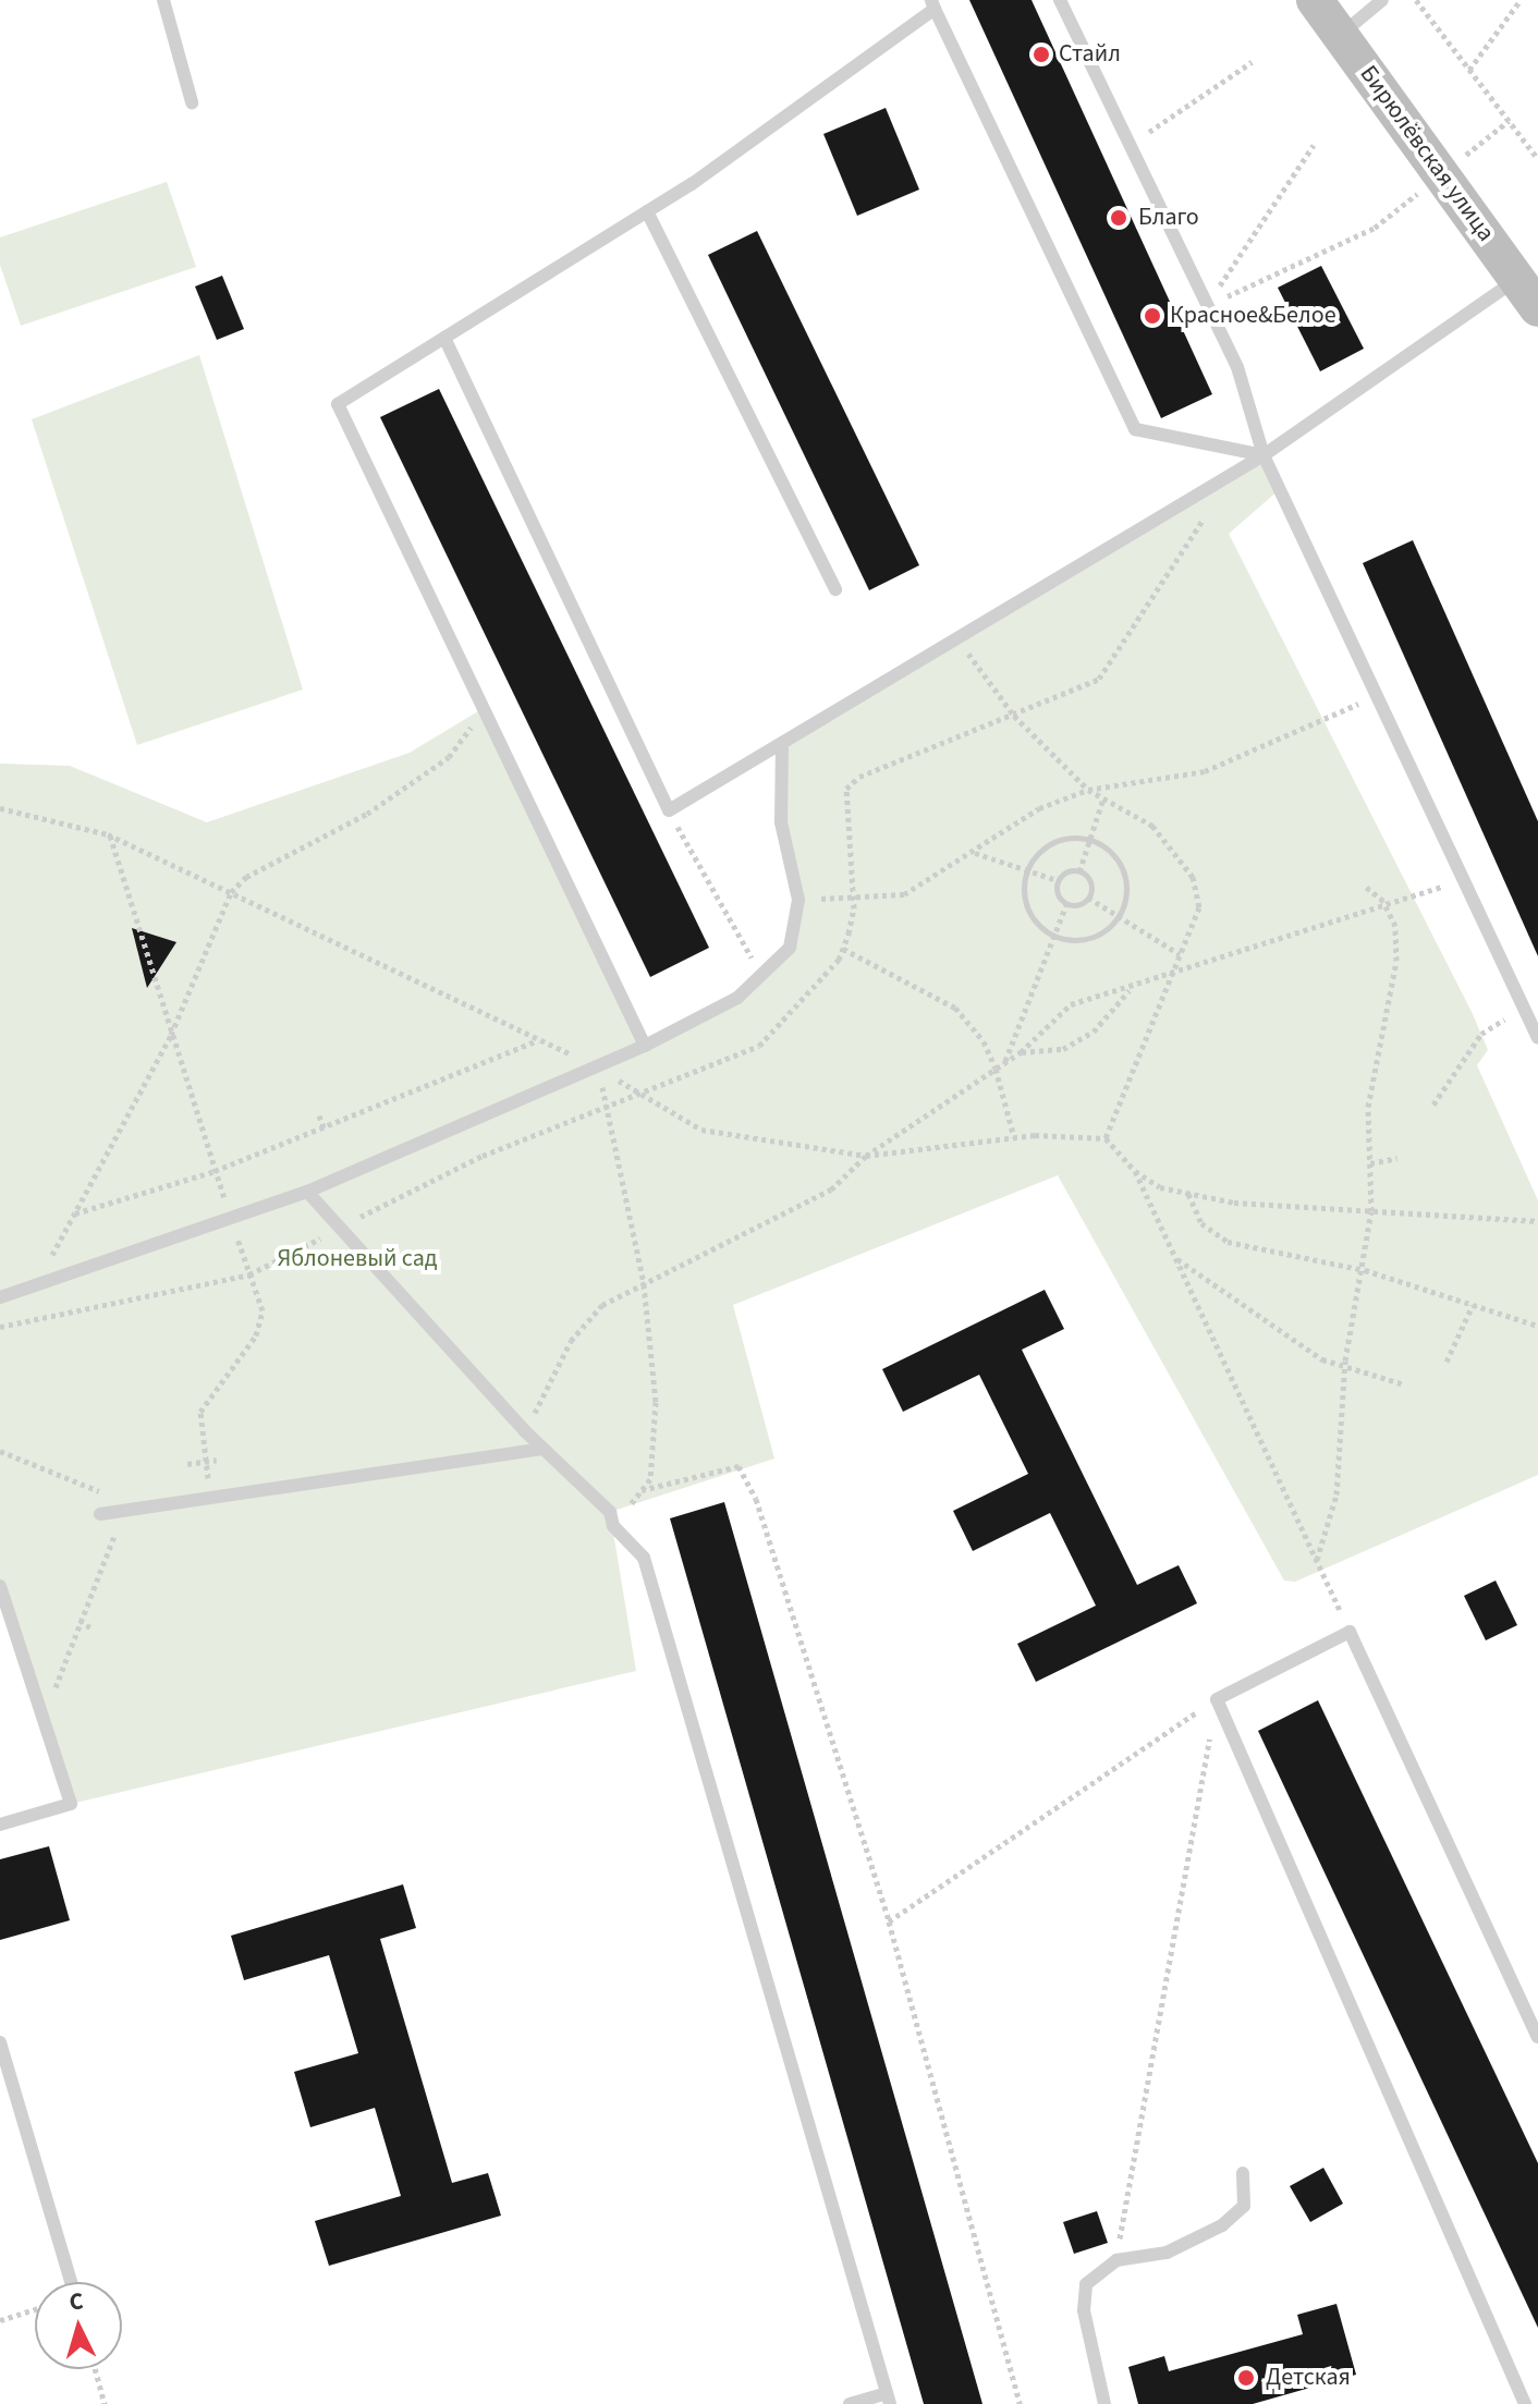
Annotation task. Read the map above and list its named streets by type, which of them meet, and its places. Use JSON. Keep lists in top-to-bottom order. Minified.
{"streets":{"street":["Бирюлёвская улица"]},"parks":["Яблоневый сад"],"places":["Стайл","Благо","Красное&Белое","Детская"],"north":"top"}
